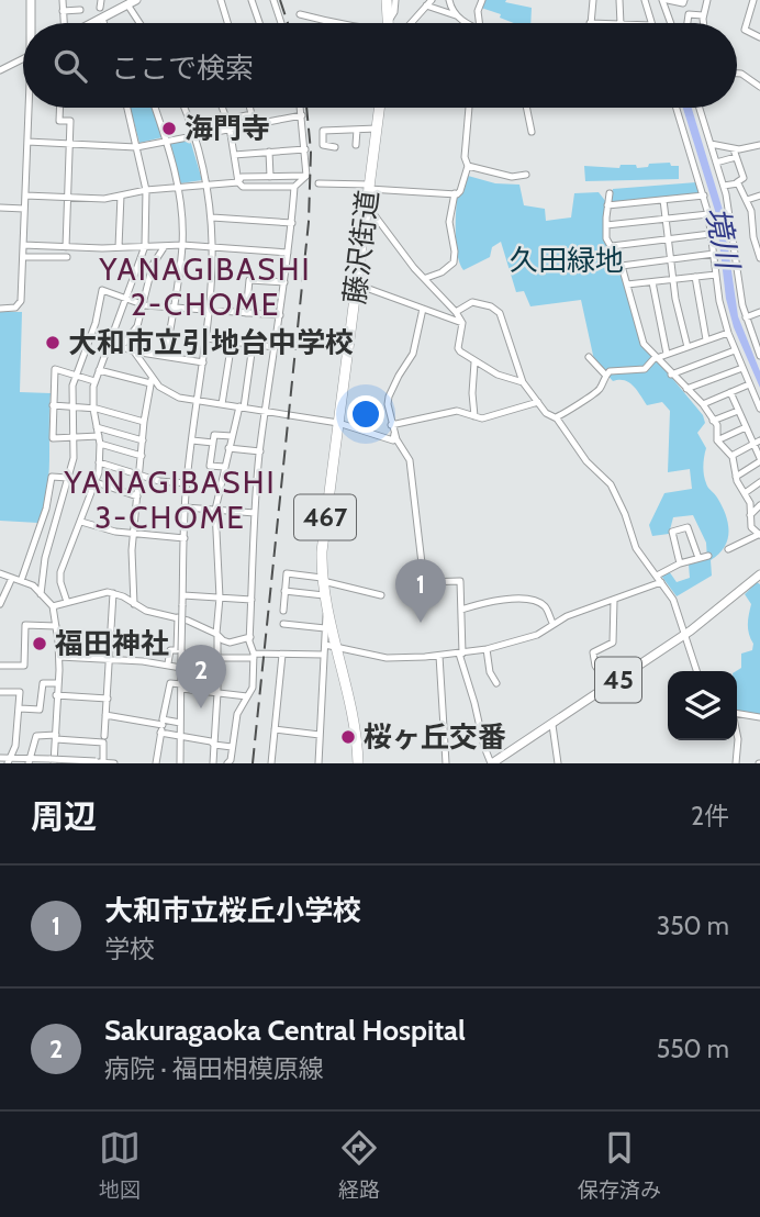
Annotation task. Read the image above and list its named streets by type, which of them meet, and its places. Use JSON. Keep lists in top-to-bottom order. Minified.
{"streets":{"highway":["藤沢街道","467"],"main road":["45"]},"districts":["YANAGIBASHI 2-CHOME","YANAGIBASHI 3-CHOME"],"water":["境川"],"parks":["久田緑地"],"places":["海門寺","大和市立引地台中学校","福田神社","桜ヶ丘交番"],"page":{"search":"ここで検索","pins":["1","2"],"heading":["周辺","2件"],"list":[{"mark":"1","name":"大和市立桜丘小学校","note":"学校","value":"350 m"},{"mark":"2","name":"Sakuragaoka Central Hospital","note":"病院 · 福田相模原線","value":"550 m"}],"nav":["地図","経路","保存済み"]}}
